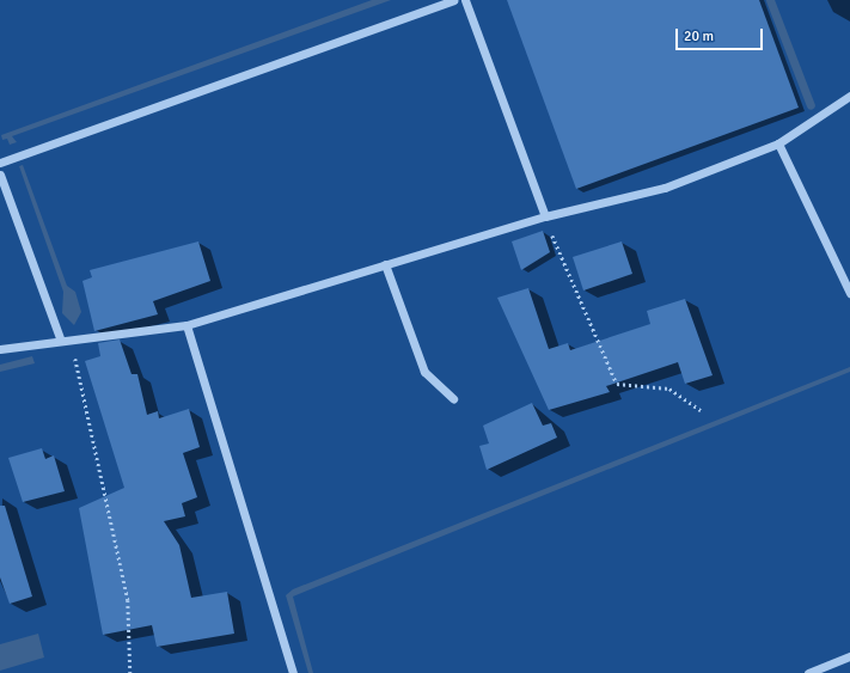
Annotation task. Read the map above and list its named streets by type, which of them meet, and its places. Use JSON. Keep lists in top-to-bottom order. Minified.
{"scale_bar":"20 m"}
